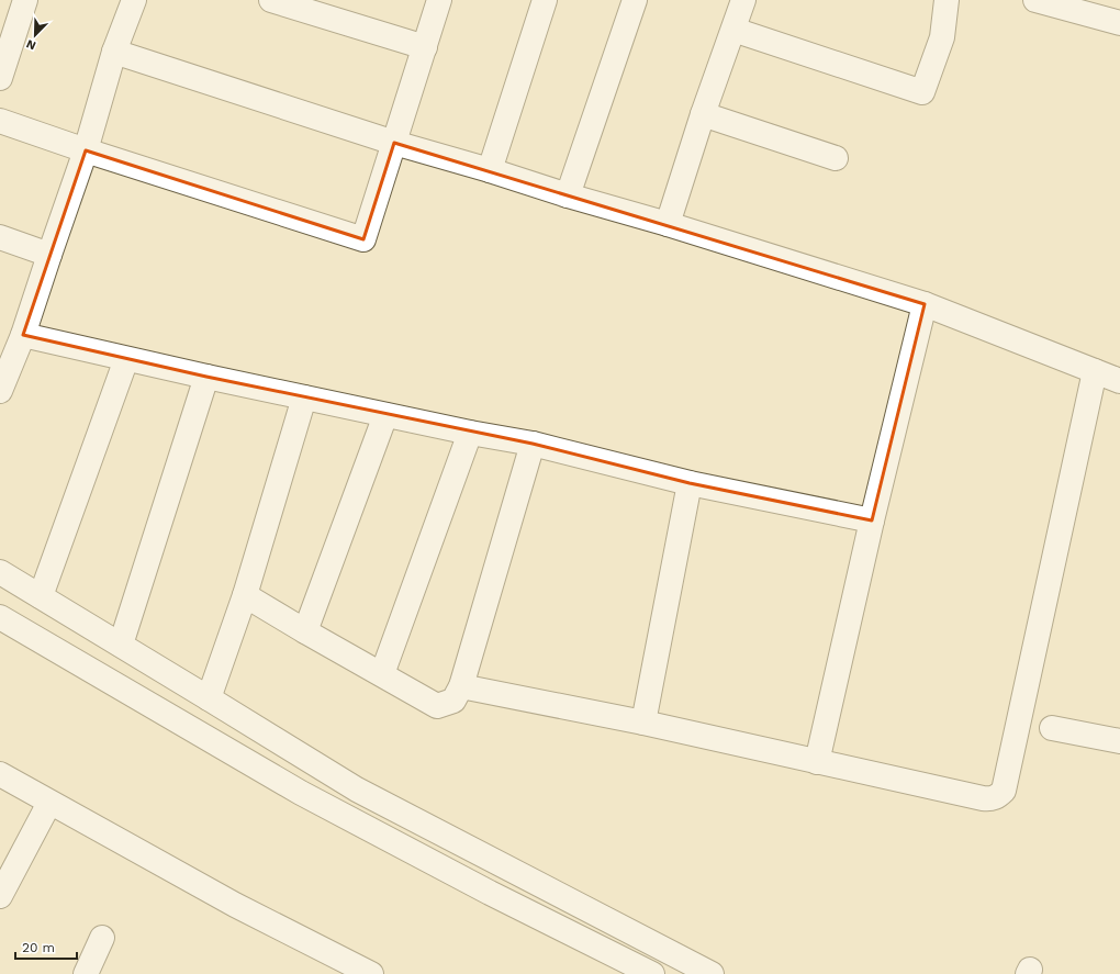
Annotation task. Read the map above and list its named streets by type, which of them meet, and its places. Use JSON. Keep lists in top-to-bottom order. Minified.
{"scale_bar":"20 m","north":"bottom left"}
